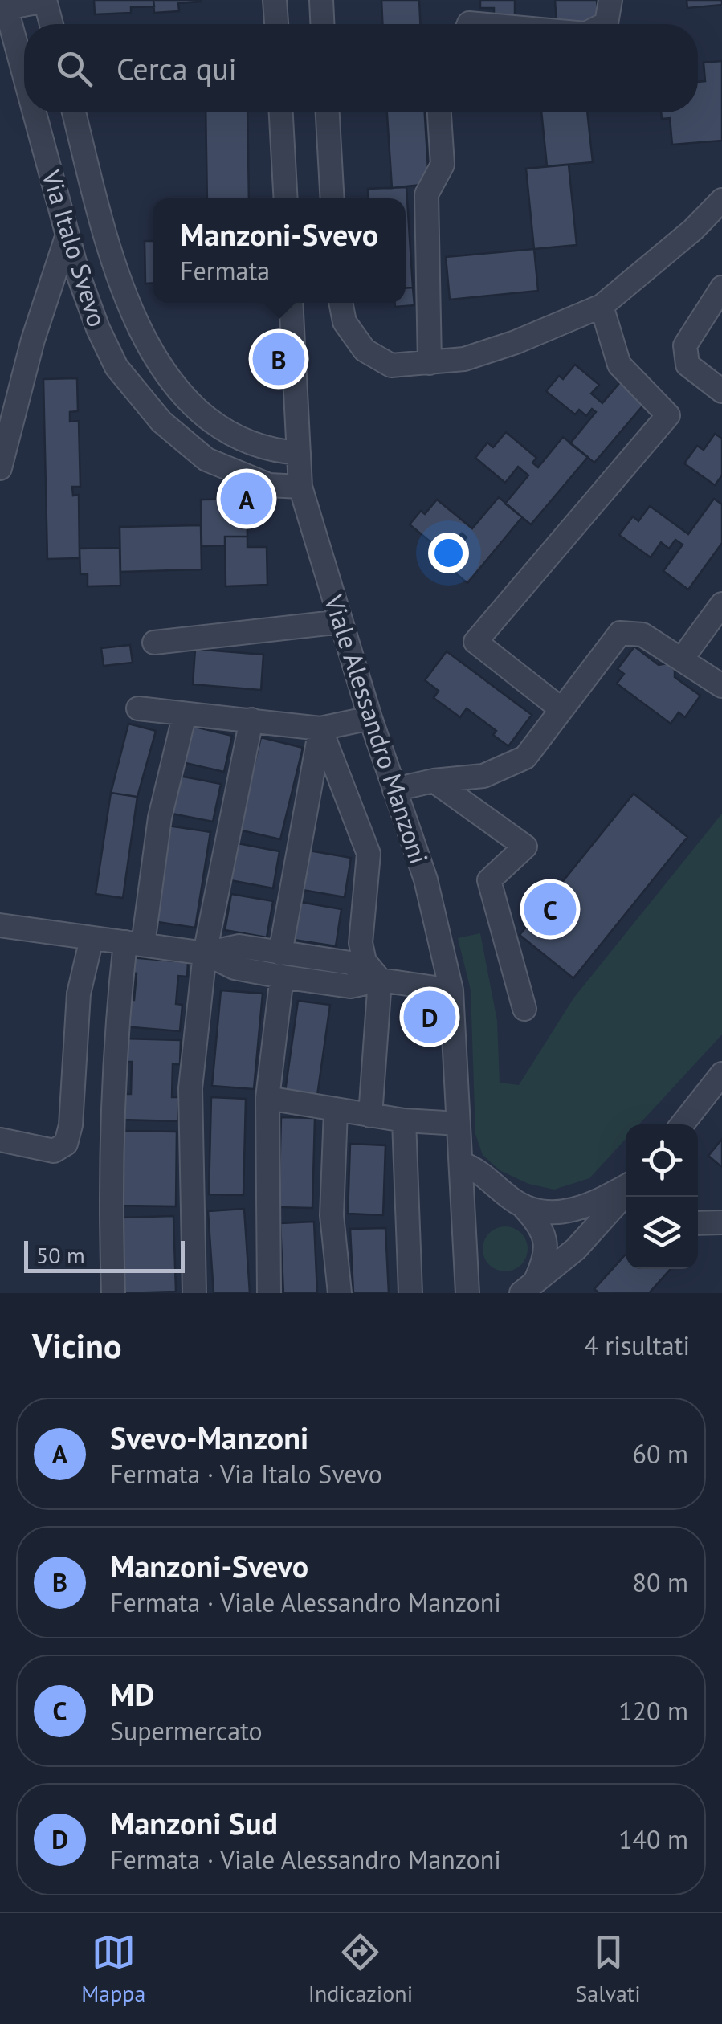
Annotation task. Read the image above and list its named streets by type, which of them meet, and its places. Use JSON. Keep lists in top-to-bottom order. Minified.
{"streets":{"street":["Via Italo Svevo","Viale Alessandro Manzoni"]},"crossings":[["Via Italo Svevo","Viale Alessandro Manzoni"]],"scale_bar":"50 m","page":{"search":"Cerca qui","popup":["Manzoni-Svevo","Fermata"],"pins":["B","A","C","D"],"scale":"50 m","heading":["Vicino","4 risultati"],"list":[{"mark":"A","name":"Svevo-Manzoni","note":"Fermata · Via Italo Svevo","value":"60 m"},{"mark":"B","name":"Manzoni-Svevo","note":"Fermata · Viale Alessandro Manzoni","value":"80 m"},{"mark":"C","name":"MD","note":"Supermercato","value":"120 m"},{"mark":"D","name":"Manzoni Sud","note":"Fermata · Viale Alessandro Manzoni","value":"140 m"}],"nav":["Mappa","Indicazioni","Salvati"]}}
